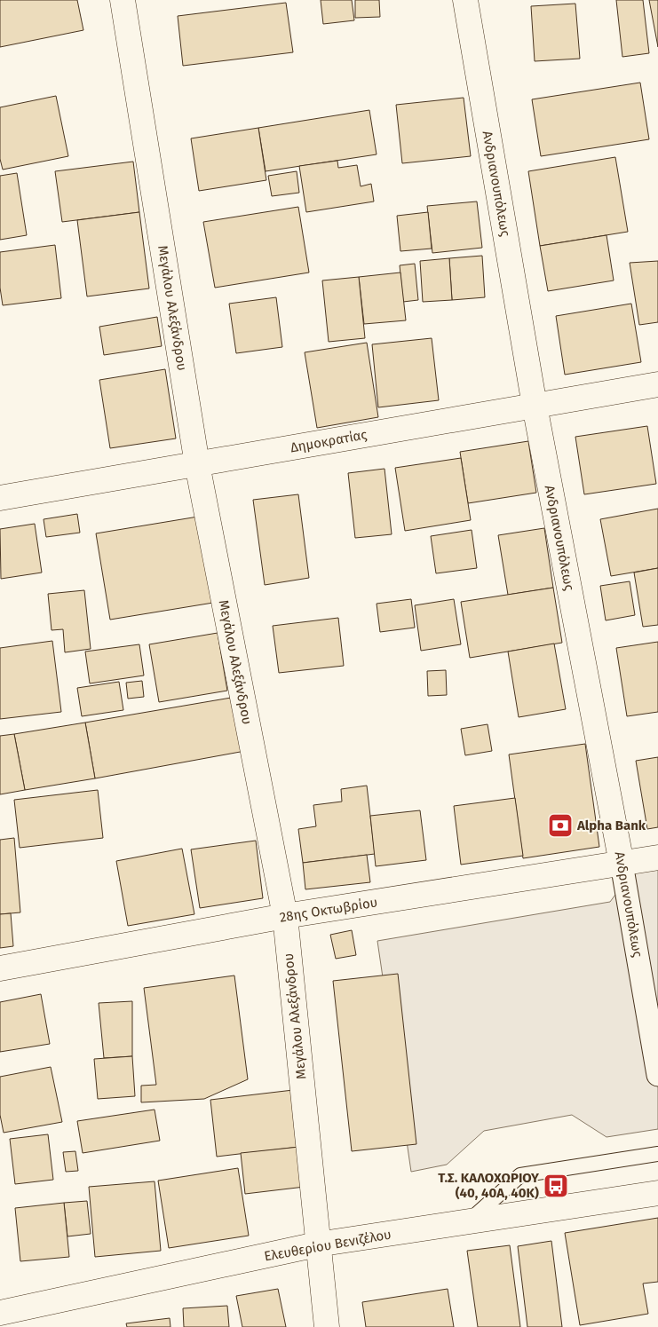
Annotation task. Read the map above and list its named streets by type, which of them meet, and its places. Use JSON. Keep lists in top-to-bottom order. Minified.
{"streets":{"street":["Ανδριανουπόλεως","Μεγάλου Αλεξάνδρου","Δημοκρατίας","28ης Οκτωβρίου","Ελευθερίου Βενιζέλου"]},"crossings":[["Ανδριανουπόλεως","Δημοκρατίας"],["Ανδριανουπόλεως","28ης Οκτωβρίου"],["Μεγάλου Αλεξάνδρου","Δημοκρατίας"],["Μεγάλου Αλεξάνδρου","28ης Οκτωβρίου"],["Μεγάλου Αλεξάνδρου","Ελευθερίου Βενιζέλου"]],"places":{"bank":["Alpha Bank"],"bus stop":["Τ.Σ. ΚΑΛΟΧΩΡΙΟΥ (40, 40Α, 40Κ)"]}}
